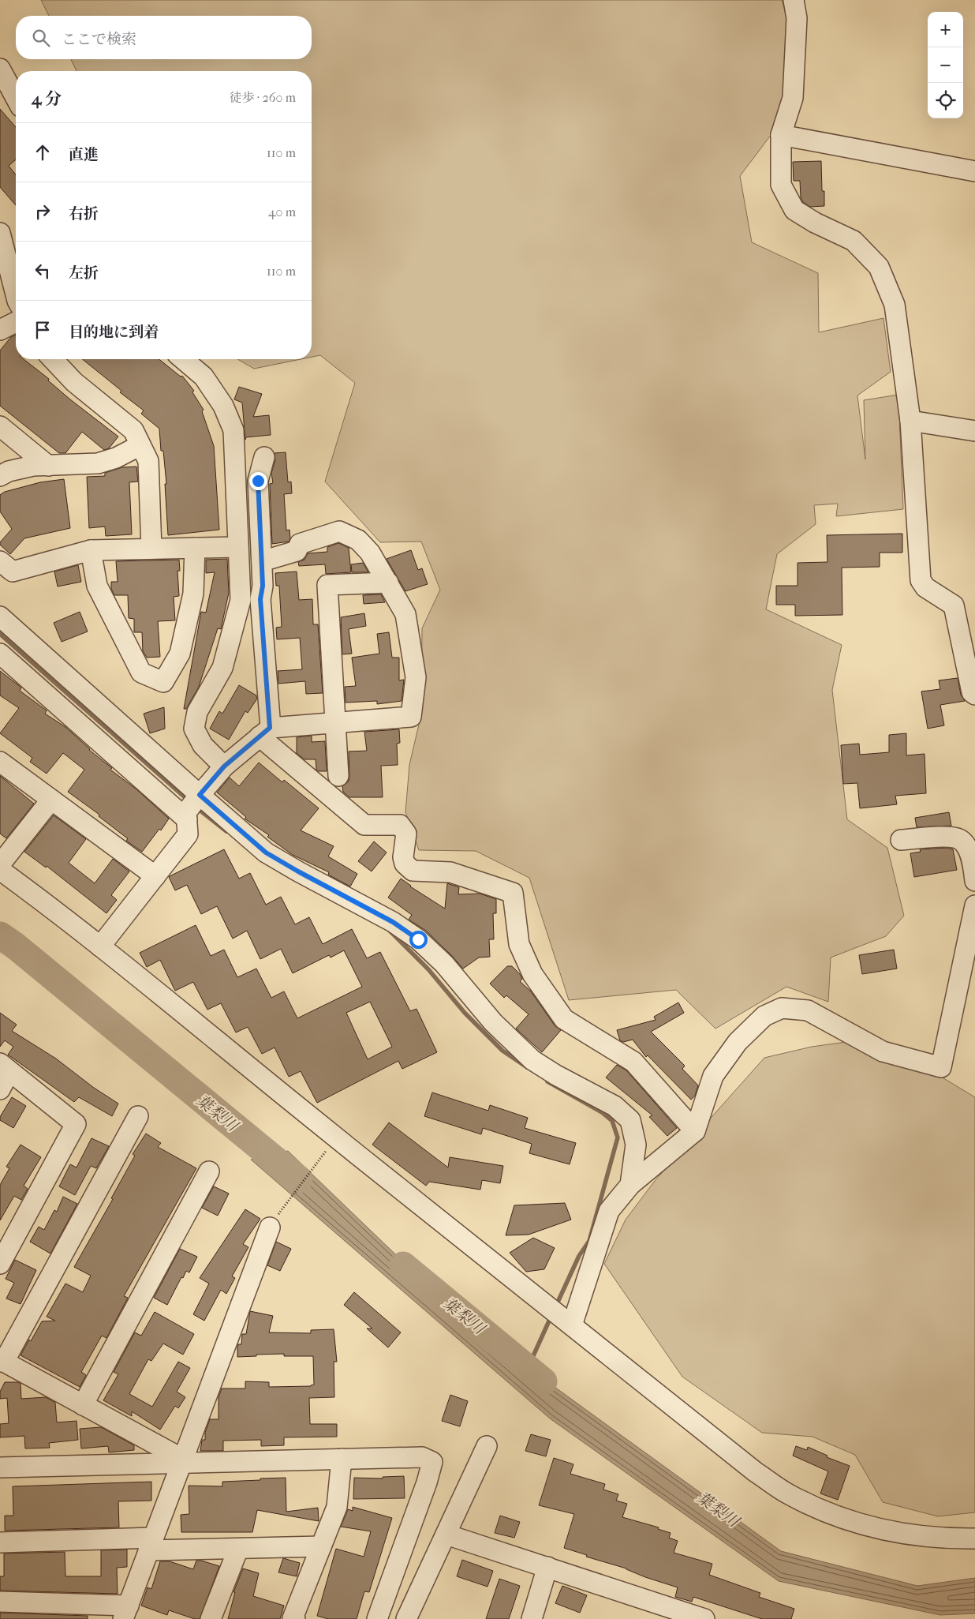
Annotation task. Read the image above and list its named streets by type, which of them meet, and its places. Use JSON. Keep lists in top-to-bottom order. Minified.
{"water":["葉梨川"],"page":{"map_buttons":["+","−"],"search":"ここで検索","heading":["4 分","徒歩 · 260 m"],"list":[["直進","110 m"],["右折","40 m"],["左折","110 m"],"目的地に到着"]}}
